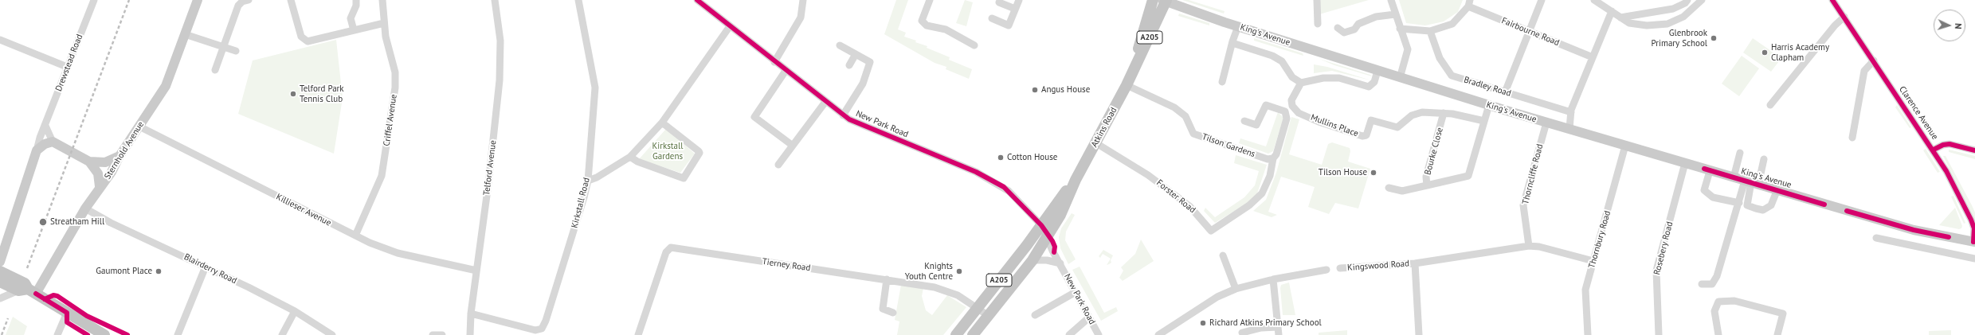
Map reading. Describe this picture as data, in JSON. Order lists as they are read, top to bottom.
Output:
{
  "streets": {
    "highway": ["A205", "Atkins Road"],
    "main road": ["King's Avenue", "Drewstead Road", "Sternhold Avenue"],
    "street": [
      "Fairbourne Road",
      "Bradley Road",
      "Clarence Avenue",
      "Criffel Avenue",
      "New Park Road",
      "Mullins Place",
      "Tilson Gardens",
      "Bourke Close",
      "Telford Avenue",
      "Thorncliffe Road",
      "Forster Road",
      "Kirkstall Road",
      "Killieser Avenue",
      "Thornbury Road",
      "Rosebery Road",
      "Tierney Road",
      "Kingswood Road",
      "Blairderry Road"
    ]
  },
  "crossings": [
    ["King's Avenue", "Clarence Avenue"],
    ["King's Avenue", "Atkins Road"],
    ["King's Avenue", "Bourke Close"],
    ["King's Avenue", "Thorncliffe Road"],
    ["King's Avenue", "Thornbury Road"],
    ["King's Avenue", "Rosebery Road"],
    ["A205", "New Park Road"],
    ["A205", "Atkins Road"],
    ["A205", "Tierney Road"],
    ["Criffel Avenue", "Killieser Avenue"],
    ["New Park Road", "Atkins Road"],
    ["Mullins Place", "Bourke Close"],
    ["Atkins Road", "Tilson Gardens"],
    ["Atkins Road", "Forster Road"],
    ["Tilson Gardens", "Forster Road"],
    ["Sternhold Avenue", "Killieser Avenue"],
    ["Sternhold Avenue", "Blairderry Road"],
    ["Telford Avenue", "Kirkstall Road"],
    ["Telford Avenue", "Killieser Avenue"],
    ["Thorncliffe Road", "Kingswood Road"],
    ["Thornbury Road", "Kingswood Road"]
  ],
  "parks": ["Kirkstall Gardens"],
  "places": [
    "Glenbrook Primary School",
    "Harris Academy Clapham",
    "Angus House",
    "Telford Park Tennis Club",
    "Cotton House",
    "Tilson House",
    "Streatham Hill",
    "Gaumont Place",
    "Knights Youth Centre",
    "Richard Atkins Primary School"
  ],
  "north": "right"
}
